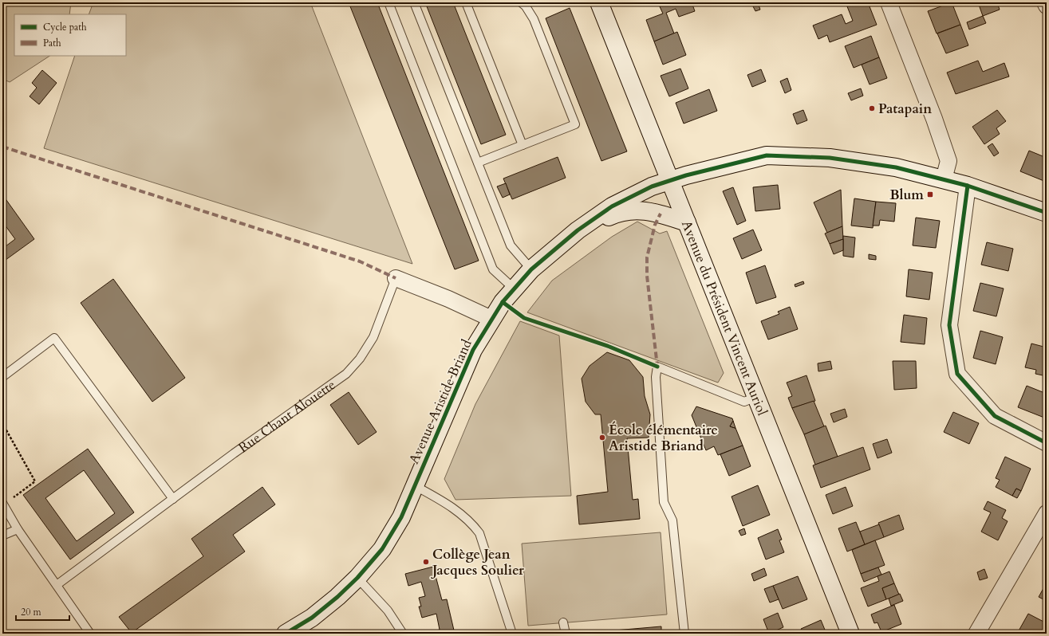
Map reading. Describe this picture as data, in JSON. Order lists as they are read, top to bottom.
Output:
{
  "streets": {
    "main road": ["Avenue du Président Vincent Auriol", "Avenue Aristide Briand"],
    "street": ["Rue Chant Alouette"]
  },
  "crossings": [
    ["Avenue du Président Vincent Auriol", "Avenue Aristide Briand"],
    ["Avenue Aristide Briand", "Rue Chant Alouette"]
  ],
  "places": {
    "other": ["Patapain", "École élémentaire Aristide Briand", "Collège Jean Jacques Soulier"],
    "transit": ["Blum"]
  },
  "legend": ["Cycle path", "Path"],
  "scale_bar": "20 m"
}
